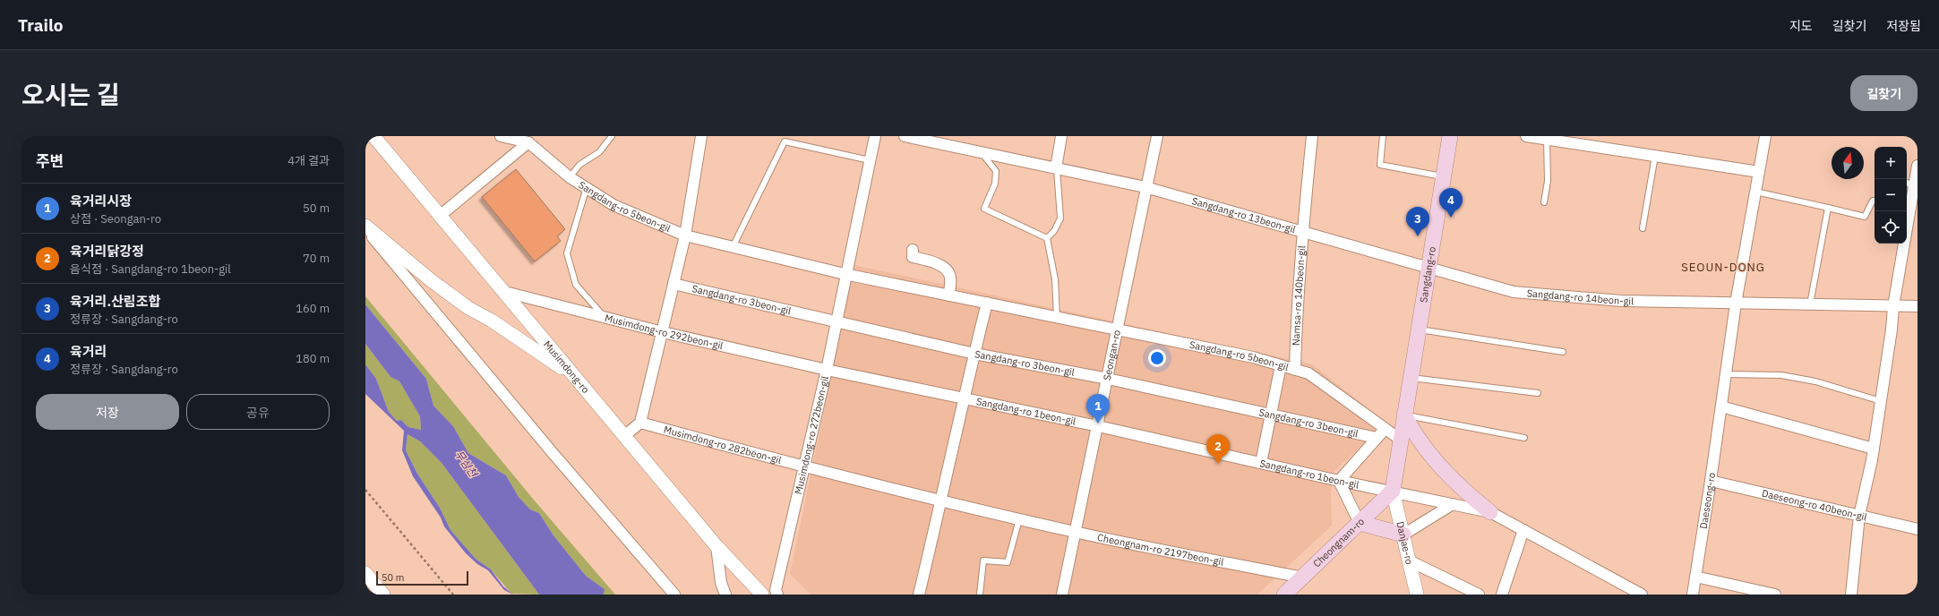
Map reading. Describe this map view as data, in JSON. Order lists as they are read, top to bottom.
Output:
{
  "streets": {
    "main road": ["Sangdang-ro", "Cheongnam-ro"],
    "street": [
      "Sangdang-ro 5beon-gil",
      "Sangdang-ro 13beon-gil",
      "Namsa-ro 140beon-gil",
      "Sangdang-ro 14beon-gil",
      "Sangdang-ro 3beon-gil",
      "Musimdong-ro 292beon-gil",
      "Seongan-ro",
      "Musimdong-ro",
      "Sangdang-ro 1beon-gil",
      "Musimdong-ro 272beon-gil",
      "Musimdong-ro 282beon-gil",
      "Daeseong-ro",
      "Daeseong-ro 40beon-gil",
      "Danjae-ro",
      "Cheongnam-ro 2197beon-gil"
    ]
  },
  "crossings": [
    ["Sangdang-ro 5beon-gil", "Sangdang-ro"],
    ["Sangdang-ro 5beon-gil", "Namsa-ro 140beon-gil"],
    ["Sangdang-ro 5beon-gil", "Seongan-ro"],
    ["Sangdang-ro 5beon-gil", "Musimdong-ro 272beon-gil"],
    ["Sangdang-ro 13beon-gil", "Sangdang-ro"],
    ["Sangdang-ro 13beon-gil", "Namsa-ro 140beon-gil"],
    ["Sangdang-ro 13beon-gil", "Sangdang-ro 14beon-gil"],
    ["Sangdang-ro 13beon-gil", "Seongan-ro"],
    ["Sangdang-ro", "Sangdang-ro 14beon-gil"],
    ["Sangdang-ro", "Sangdang-ro 1beon-gil"],
    ["Sangdang-ro", "Cheongnam-ro"],
    ["Sangdang-ro", "Danjae-ro"],
    ["Sangdang-ro 14beon-gil", "Daeseong-ro"],
    ["Sangdang-ro 3beon-gil", "Seongan-ro"],
    ["Sangdang-ro 3beon-gil", "Musimdong-ro 272beon-gil"],
    ["Musimdong-ro 292beon-gil", "Musimdong-ro"],
    ["Musimdong-ro 292beon-gil", "Sangdang-ro 1beon-gil"],
    ["Musimdong-ro 292beon-gil", "Musimdong-ro 272beon-gil"],
    ["Seongan-ro", "Sangdang-ro 1beon-gil"],
    ["Seongan-ro", "Cheongnam-ro 2197beon-gil"],
    ["Sangdang-ro 1beon-gil", "Musimdong-ro 272beon-gil"],
    ["Sangdang-ro 1beon-gil", "Cheongnam-ro"],
    ["Sangdang-ro 1beon-gil", "Danjae-ro"],
    ["Musimdong-ro 272beon-gil", "Musimdong-ro 282beon-gil"],
    ["Musimdong-ro 272beon-gil", "Cheongnam-ro 2197beon-gil"],
    ["Musimdong-ro 282beon-gil", "Cheongnam-ro 2197beon-gil"],
    ["Daeseong-ro", "Daeseong-ro 40beon-gil"],
    ["Cheongnam-ro", "Danjae-ro"],
    ["Cheongnam-ro", "Cheongnam-ro 2197beon-gil"]
  ],
  "districts": ["SEOUN-DONG"],
  "water": ["무심천"],
  "scale_bar": "50 m",
  "north": "top",
  "page": {
    "header": "Trailo",
    "nav": ["지도", "길찾기", "저장됨"],
    "title": "오시는 길",
    "buttons": [
      "길찾기",
      ["저장", "공유"]
    ],
    "heading": ["주변", "4개 결과"],
    "map_buttons": ["+", "−"],
    "list": [
      {
        "mark": "1",
        "name": "육거리시장",
        "note": "상점 · Seongan-ro",
        "value": "50 m"
      },
      {
        "mark": "2",
        "name": "육거리닭강정",
        "note": "음식점 · Sangdang-ro 1beon-gil",
        "value": "70 m"
      },
      {
        "mark": "3",
        "name": "육거리.산림조합",
        "note": "정류장 · Sangdang-ro",
        "value": "160 m"
      },
      {
        "mark": "4",
        "name": "육거리",
        "note": "정류장 · Sangdang-ro",
        "value": "180 m"
      }
    ],
    "pins": [
      "4",
      "3",
      "1",
      "2"
    ],
    "scale": "50 m"
  }
}
